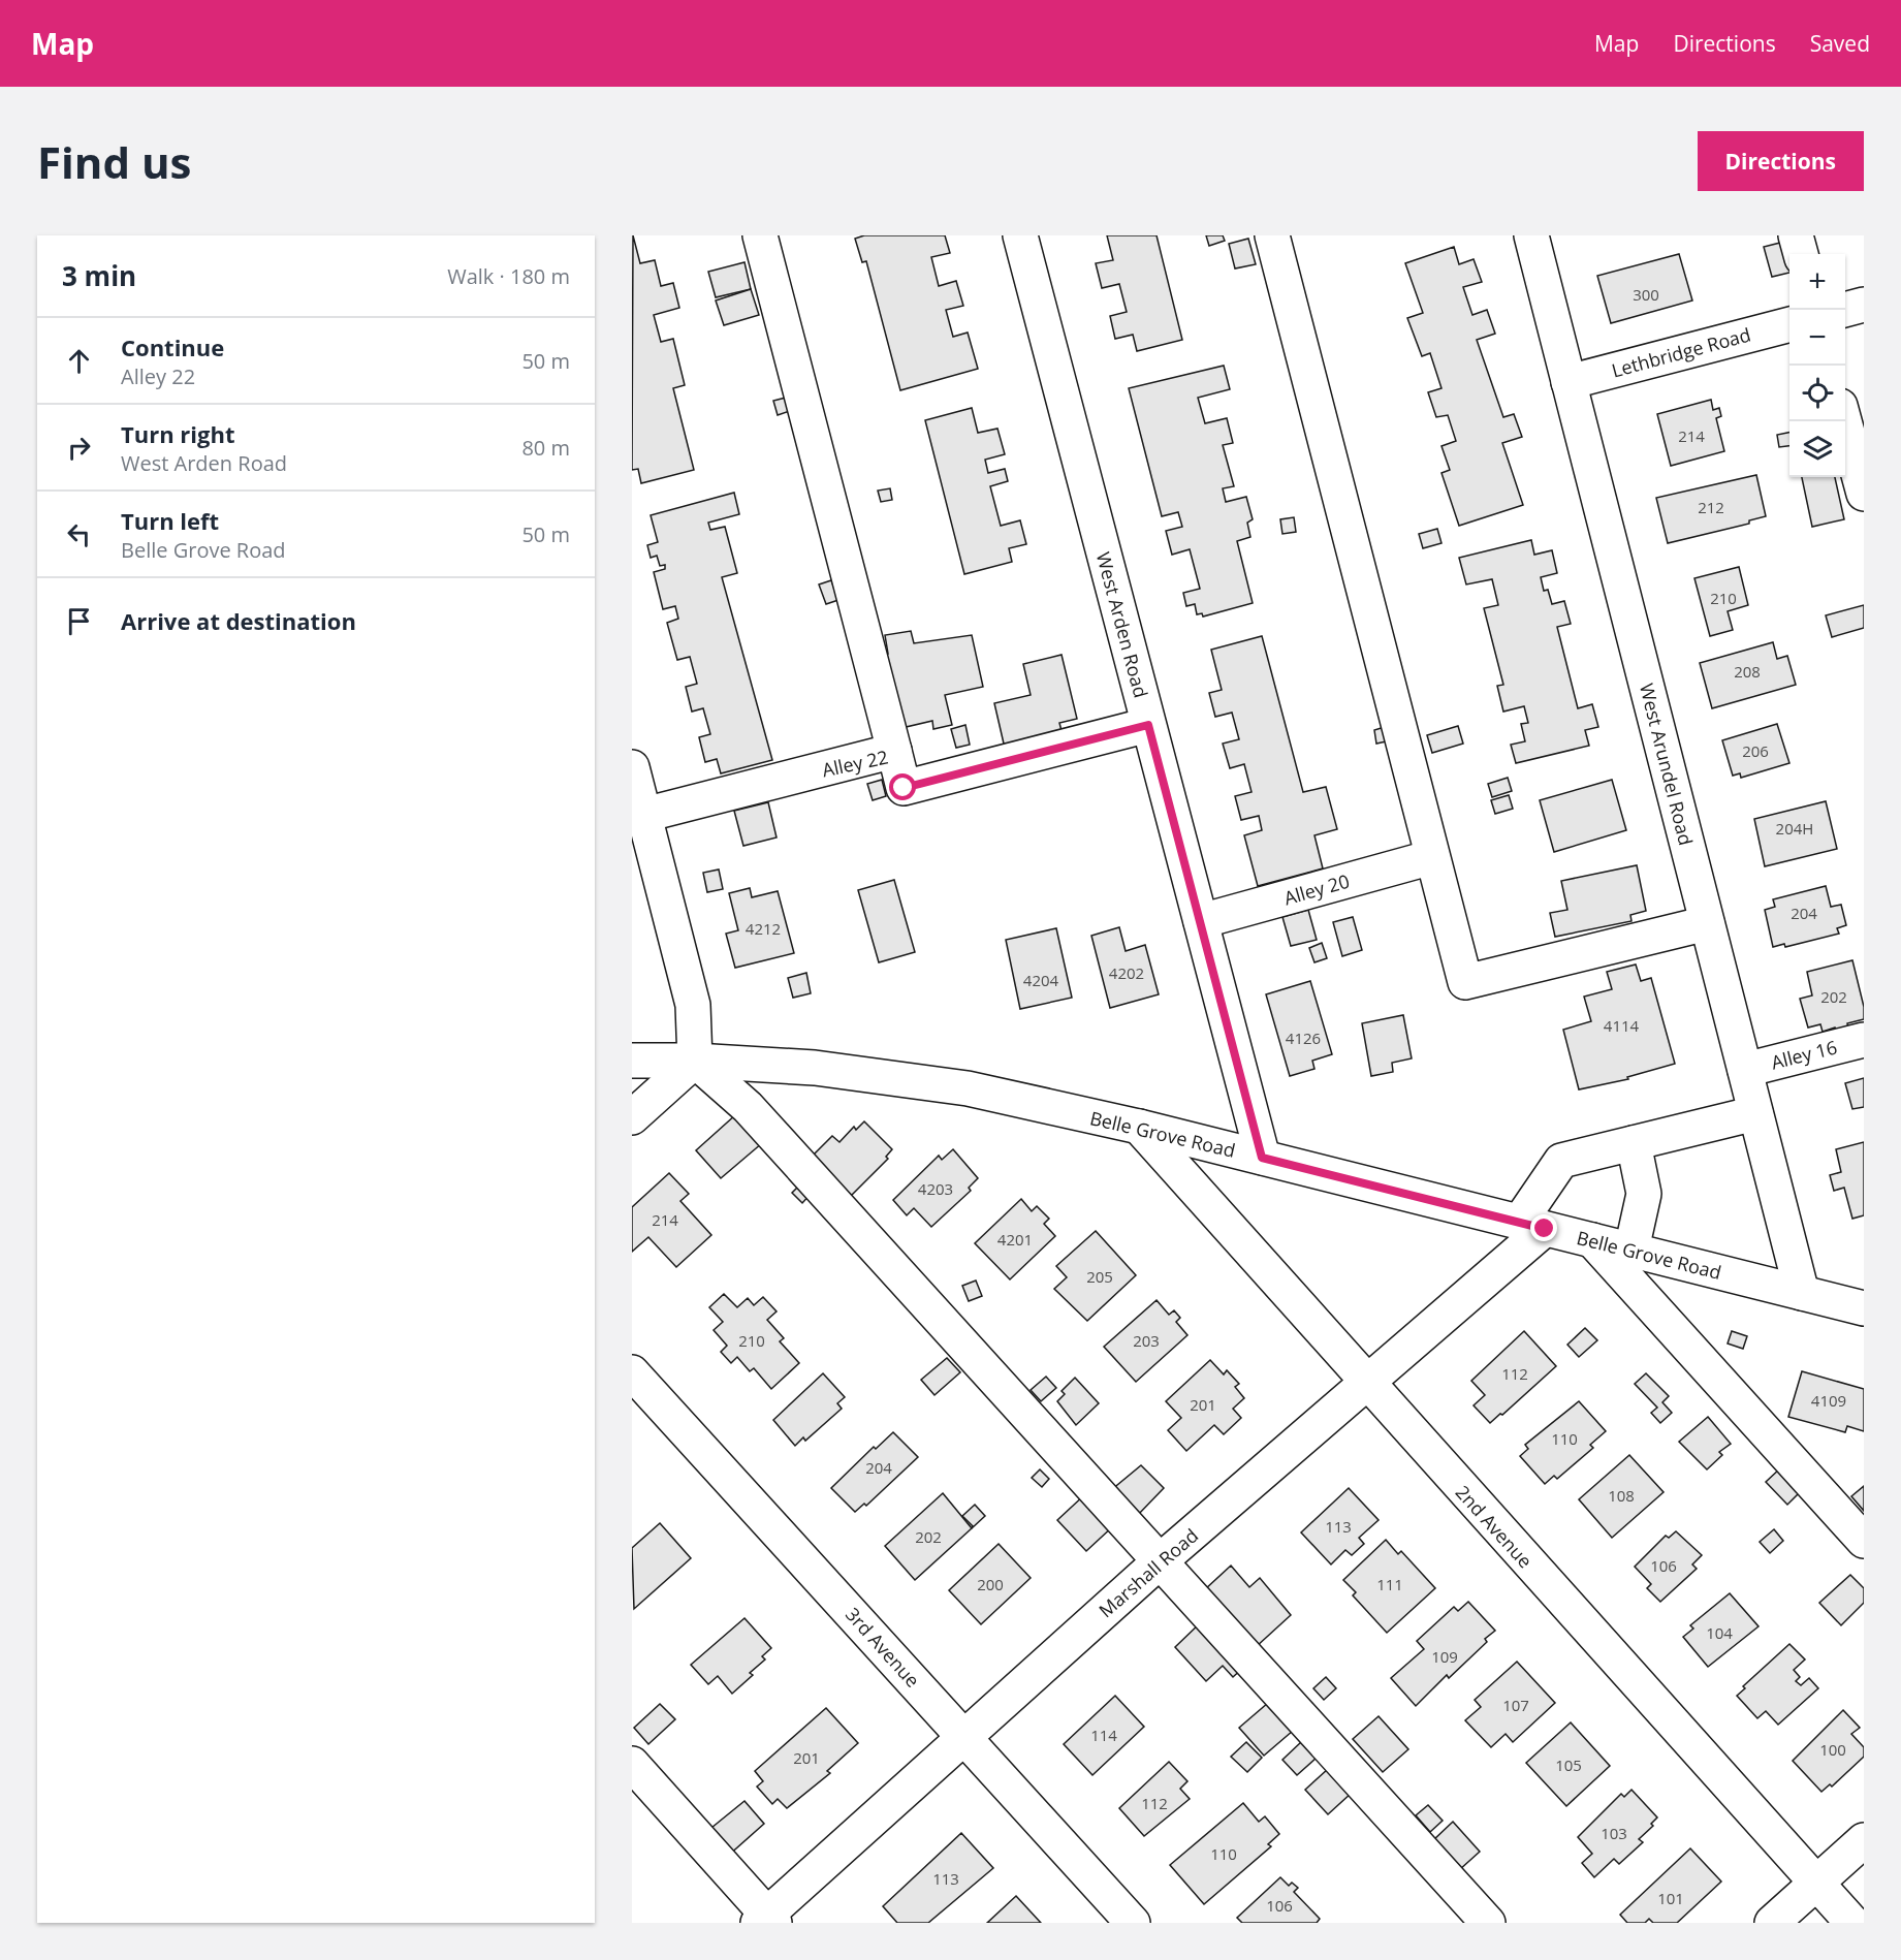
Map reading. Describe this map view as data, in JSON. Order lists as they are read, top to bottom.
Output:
{
  "streets": {
    "street": [
      "Lethbridge Road",
      "West Arden Road",
      "Alley 22",
      "West Arundel Road",
      "Alley 20",
      "Alley 16",
      "Belle Grove Road",
      "2nd Avenue",
      "Marshall Road",
      "3rd Avenue"
    ]
  },
  "crossings": [
    ["Lethbridge Road", "West Arundel Road"],
    ["West Arden Road", "Alley 22"],
    ["West Arden Road", "Alley 20"],
    ["West Arden Road", "Belle Grove Road"],
    ["West Arundel Road", "Alley 16"],
    ["West Arundel Road", "Belle Grove Road"],
    ["West Arundel Road", "Marshall Road"],
    ["Belle Grove Road", "2nd Avenue"],
    ["Belle Grove Road", "Marshall Road"],
    ["2nd Avenue", "Marshall Road"],
    ["Marshall Road", "3rd Avenue"]
  ],
  "house_numbers": [
    "300",
    "214",
    "212",
    "210",
    "208",
    "206",
    "204H",
    "204",
    "4212",
    "4202",
    "4204",
    "202",
    "4114",
    "4126",
    "4203",
    "214",
    "4201",
    "205",
    "210",
    "203",
    "112",
    "4109",
    "201",
    "110",
    "204",
    "108",
    "113",
    "202",
    "106",
    "200",
    "111",
    "104",
    "109",
    "107",
    "114",
    "100",
    "201",
    "105",
    "112",
    "103",
    "110",
    "113",
    "101",
    "106"
  ],
  "page": {
    "header": "Map",
    "nav": ["Map", "Directions", "Saved"],
    "buttons": "Directions",
    "title": "Find us",
    "heading": ["3 min", "Walk · 180 m"],
    "map_buttons": ["+", "−"],
    "list": [
      ["Continue", "Alley 22", "50 m"],
      ["Turn right", "West Arden Road", "80 m"],
      ["Turn left", "Belle Grove Road", "50 m"],
      "Arrive at destination"
    ]
  }
}
